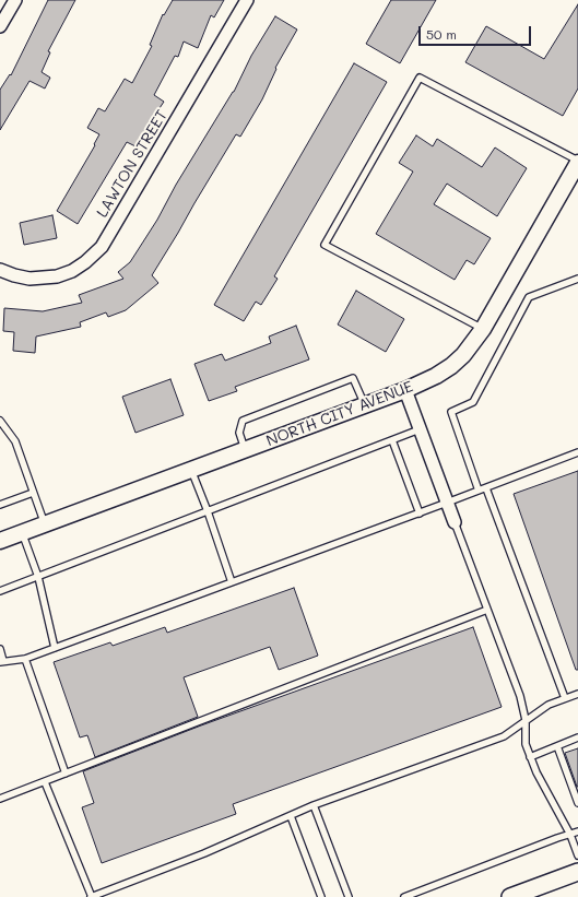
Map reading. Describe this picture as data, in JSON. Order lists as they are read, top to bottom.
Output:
{
  "streets": {
    "street": ["LAWTON STREET", "NORTH CITY AVENUE"]
  },
  "scale_bar": "50 m"
}
